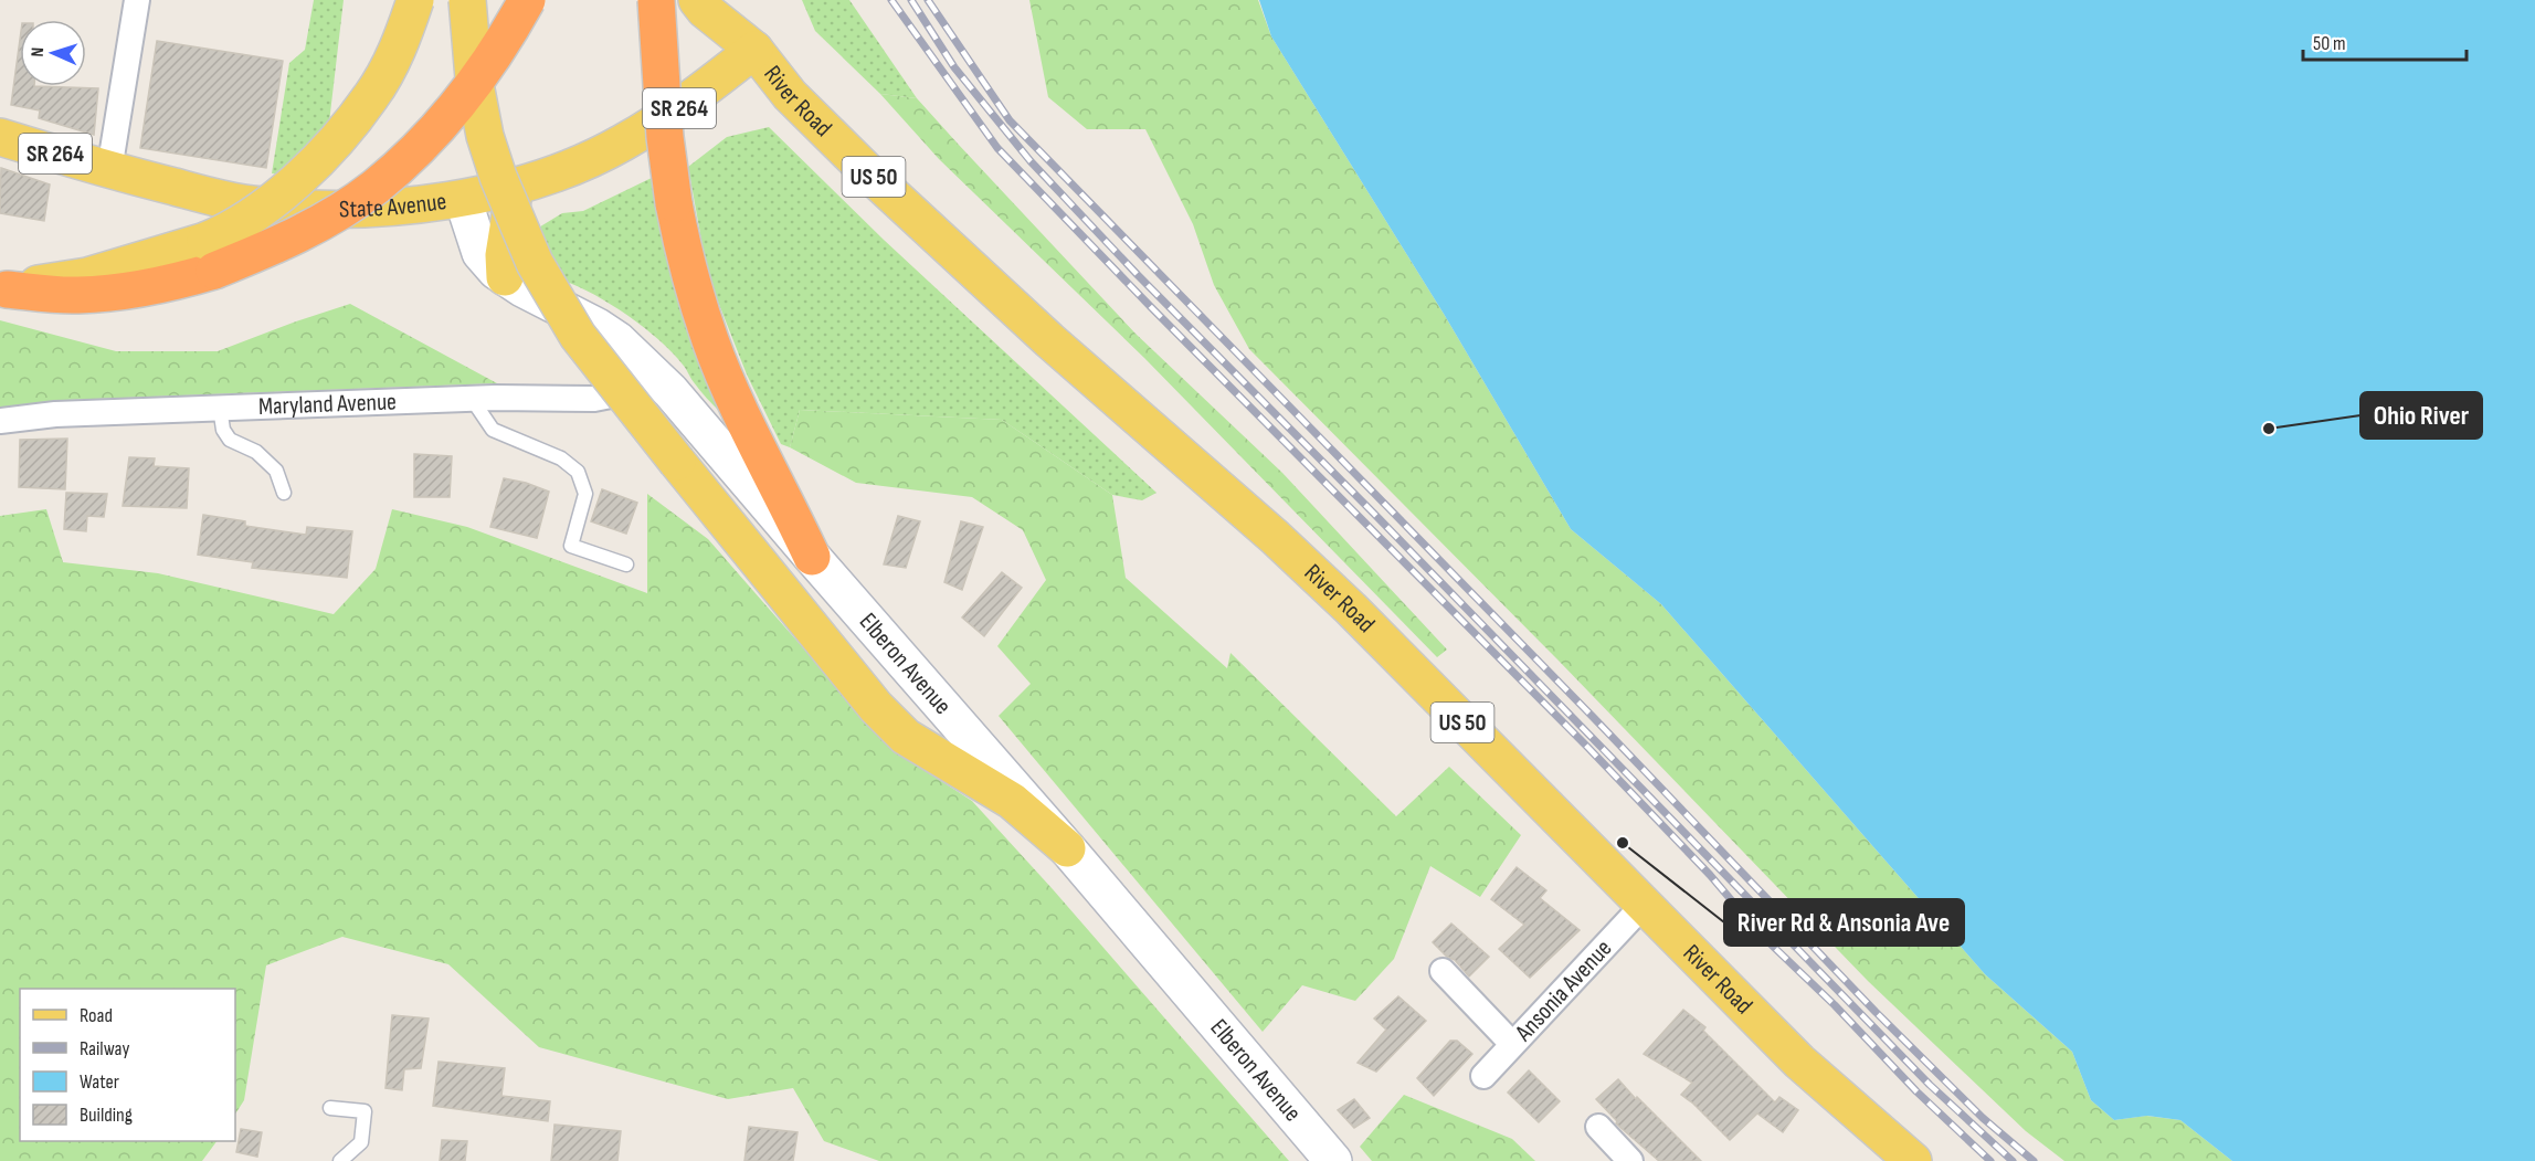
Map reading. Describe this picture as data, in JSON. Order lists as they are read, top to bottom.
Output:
{
  "streets": {
    "main road": [
      "River Road",
      "SR 264",
      "US 50",
      "State Avenue"
    ],
    "street": ["Maryland Avenue", "Elberon Avenue", "Ansonia Avenue"]
  },
  "crossings": [
    ["River Road", "State Avenue"],
    ["River Road", "Ansonia Avenue"],
    ["State Avenue", "Elberon Avenue"],
    ["Maryland Avenue", "Elberon Avenue"]
  ],
  "places": ["Ohio River", "River Rd & Ansonia Ave"],
  "legend": [
    "Road",
    "Railway",
    "Water",
    "Building"
  ],
  "scale_bar": "50 m",
  "north": "left"
}
